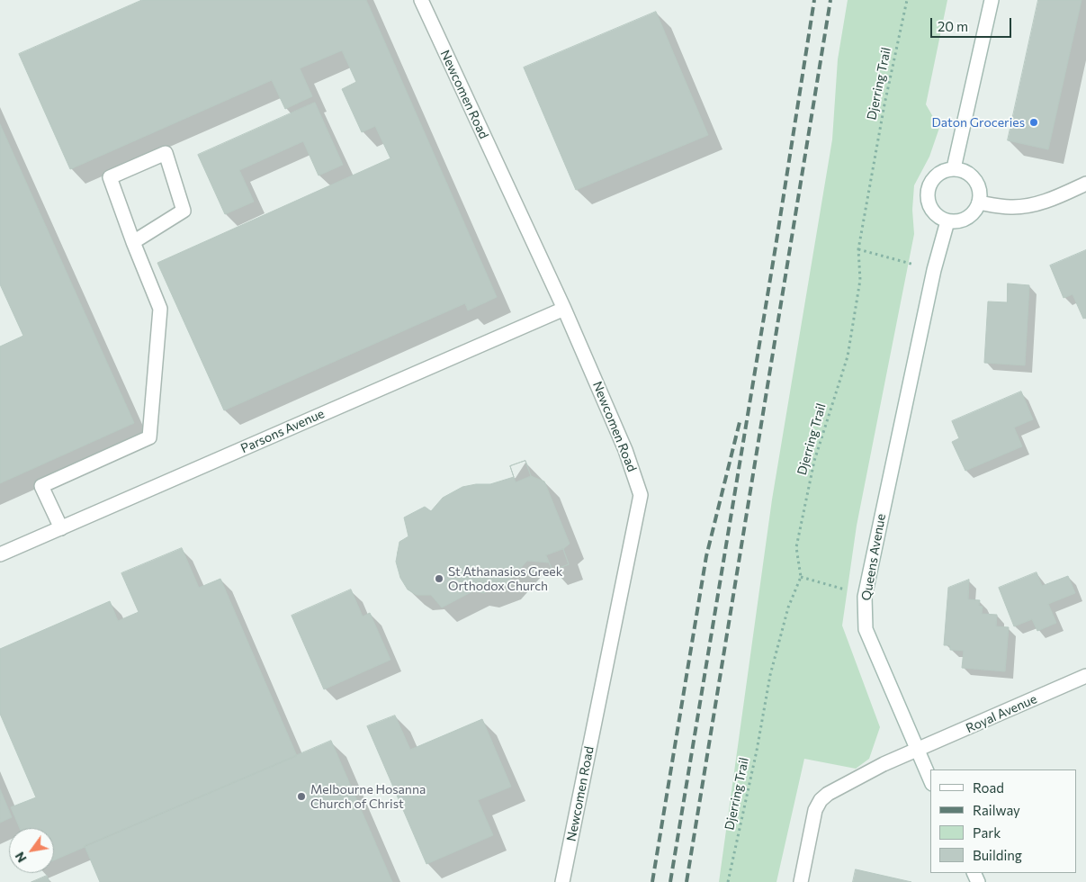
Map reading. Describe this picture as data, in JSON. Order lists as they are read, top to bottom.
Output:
{
  "streets": {
    "street": [
      "Newcomen Road",
      "Parsons Avenue",
      "Queens Avenue",
      "Royal Avenue"
    ],
    "path": ["Djerring Trail"]
  },
  "crossings": [
    ["Newcomen Road", "Parsons Avenue"],
    ["Queens Avenue", "Royal Avenue"]
  ],
  "places": ["Daton Groceries", "St Athanasios Greek Orthodox Church", "Melbourne Hosanna Church of Christ"],
  "legend": [
    "Road",
    "Railway",
    "Park",
    "Building"
  ],
  "scale_bar": "20 m",
  "north": "bottom left"
}
